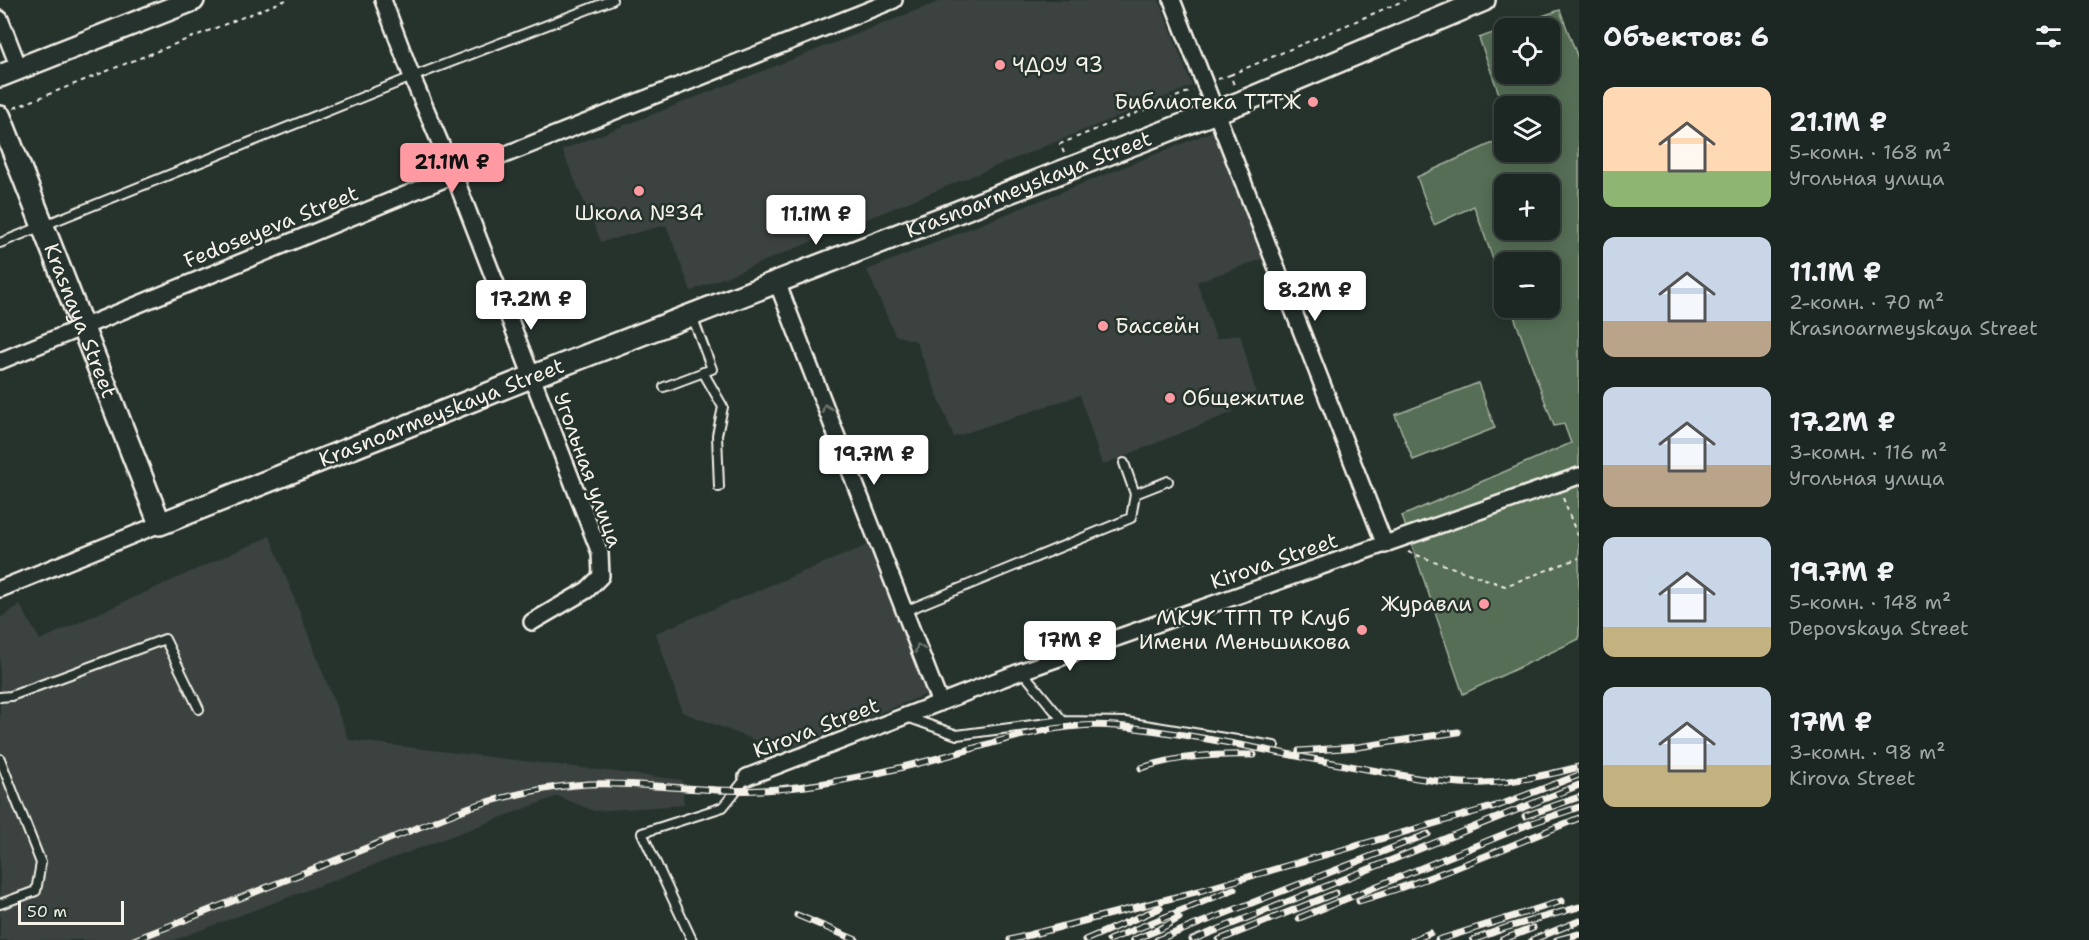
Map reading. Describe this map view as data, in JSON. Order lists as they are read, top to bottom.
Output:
{
  "streets": {
    "street": [
      "Krasnoarmeyskaya Street",
      "Fedoseyeva Street",
      "Krasnaya Street",
      "Угольная улица",
      "Kirova Street"
    ]
  },
  "crossings": [
    ["Krasnoarmeyskaya Street", "Krasnaya Street"],
    ["Krasnoarmeyskaya Street", "Угольная улица"],
    ["Fedoseyeva Street", "Krasnaya Street"],
    ["Fedoseyeva Street", "Угольная улица"]
  ],
  "places": [
    "ЧДОУ 93",
    "Библиотека ТТТЖ",
    "Школа №34",
    "Бассейн",
    "Общежитие",
    "Журавли",
    "МКУК ТГП ТР Клуб Имени Меньшикова"
  ],
  "scale_bar": "50 m",
  "page": {
    "heading": "Объектов: 6",
    "map_buttons": ["+", "−"],
    "list": [
      {
        "name": "21.1M ₽",
        "note": "5-комн. · 168 m² · Угольная улица"
      },
      {
        "name": "11.1M ₽",
        "note": "2-комн. · 70 m² · Krasnoarmeyskaya Street"
      },
      {
        "name": "17.2M ₽",
        "note": "3-комн. · 116 m² · Угольная улица"
      },
      {
        "name": "19.7M ₽",
        "note": "5-комн. · 148 m² · Depovskaya Street"
      },
      {
        "name": "17M ₽",
        "note": "3-комн. · 98 m² · Kirova Street"
      }
    ],
    "price": [
      "21.1M ₽",
      "11.1M ₽",
      "8.2M ₽",
      "17.2M ₽",
      "19.7M ₽",
      "17M ₽"
    ],
    "scale": "50 m"
  }
}
